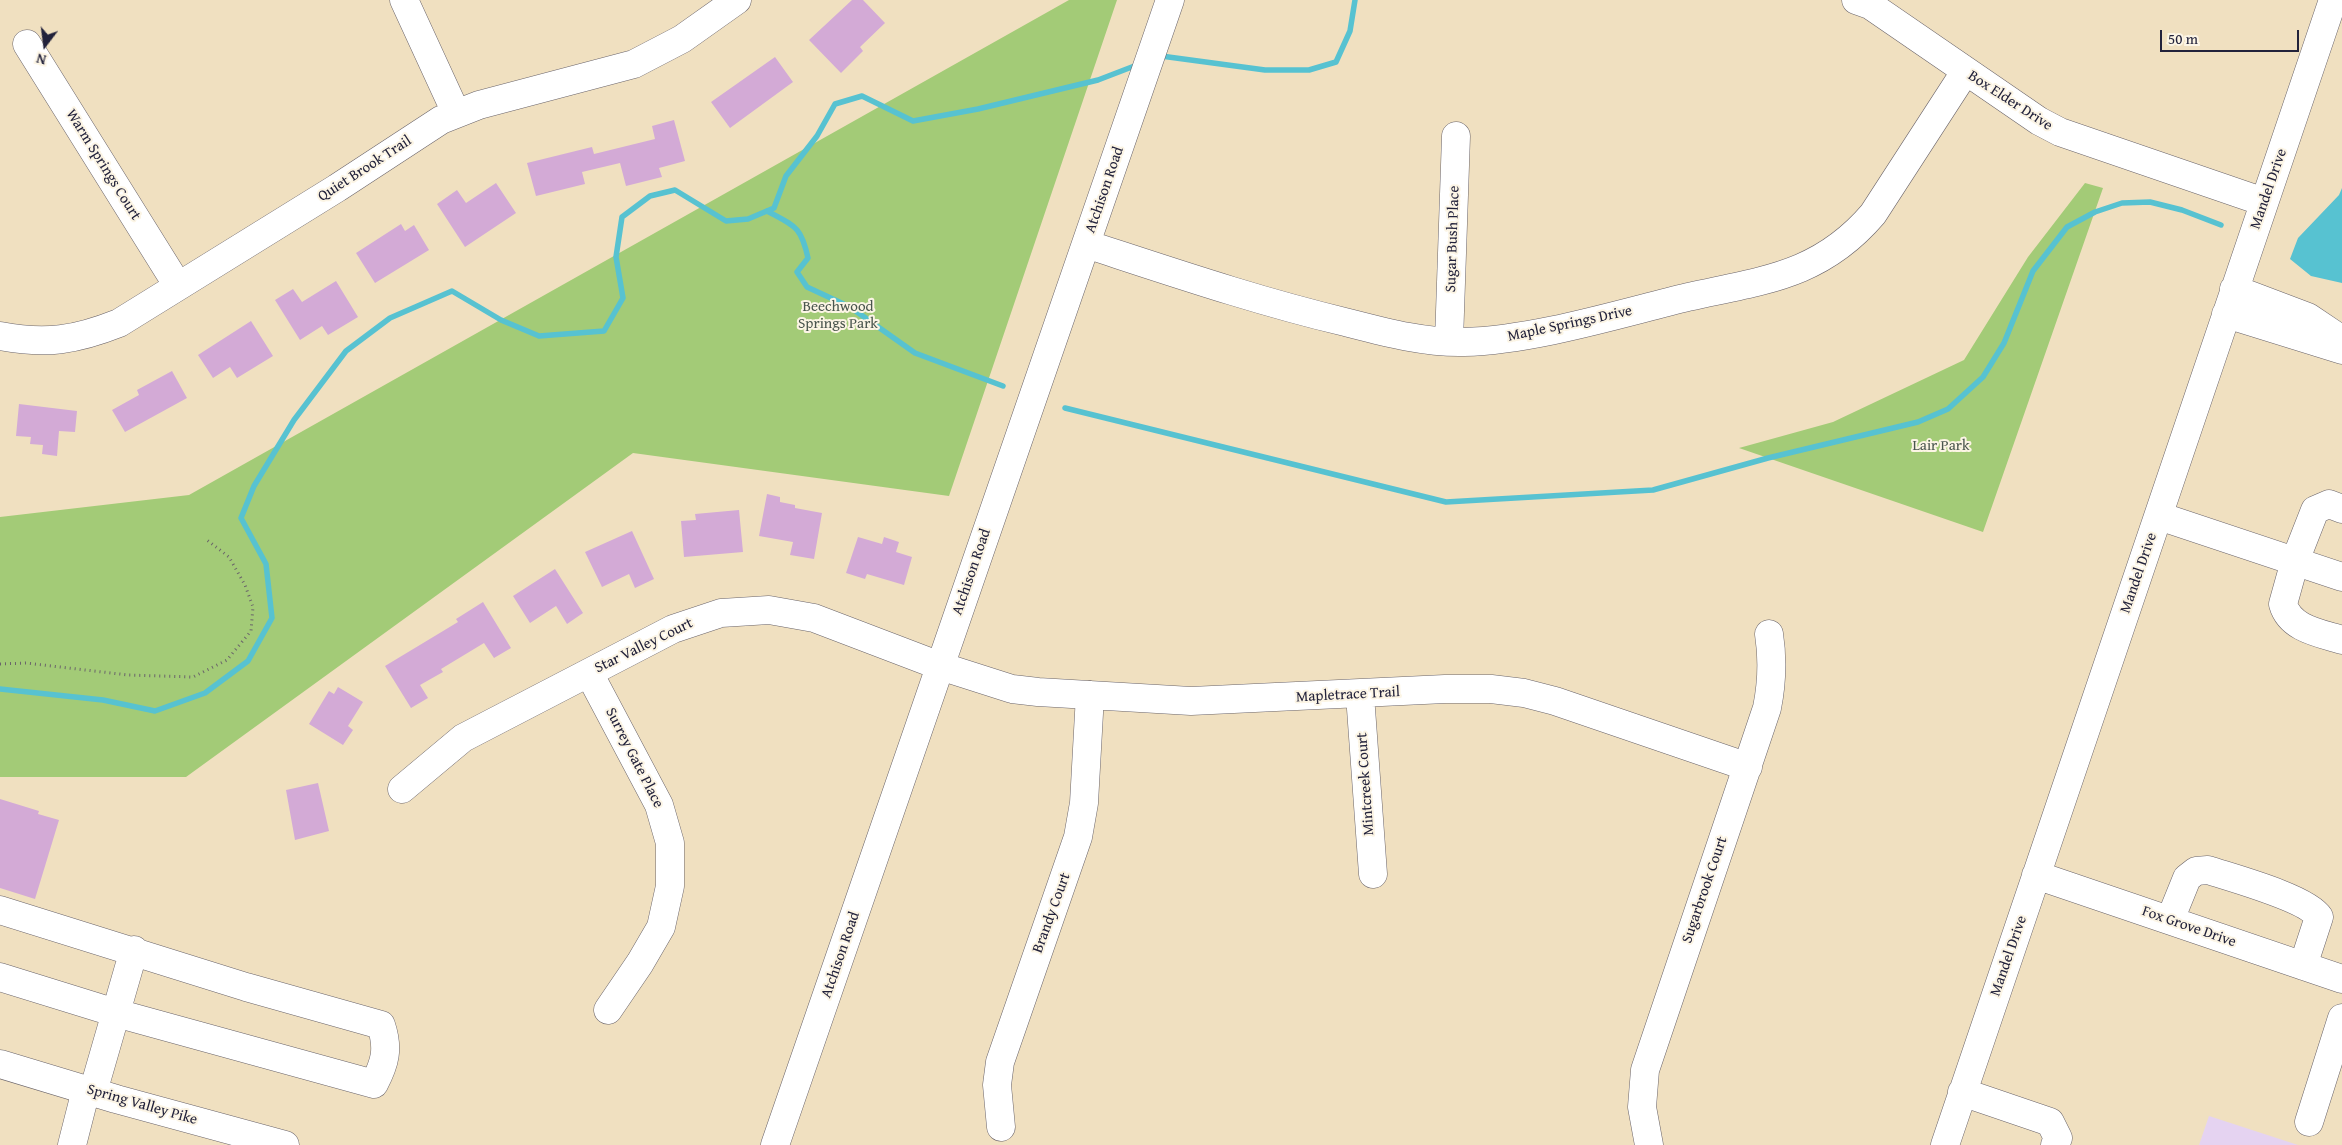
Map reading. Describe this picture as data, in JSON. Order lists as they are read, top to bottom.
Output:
{
  "streets": {
    "street": [
      "Box Elder Drive",
      "Warm Springs Court",
      "Quiet Brook Trail",
      "Mandel Drive",
      "Atchison Road",
      "Sugar Bush Place",
      "Maple Springs Drive",
      "Star Valley Court",
      "Mapletrace Trail",
      "Surrey Gate Place",
      "Mintcreek Court",
      "Sugarbrook Court",
      "Brandy Court",
      "Fox Grove Drive",
      "Spring Valley Pike"
    ]
  },
  "crossings": [
    ["Box Elder Drive", "Mandel Drive"],
    ["Box Elder Drive", "Maple Springs Drive"],
    ["Warm Springs Court", "Quiet Brook Trail"],
    ["Mandel Drive", "Fox Grove Drive"],
    ["Atchison Road", "Maple Springs Drive"],
    ["Atchison Road", "Star Valley Court"],
    ["Atchison Road", "Mapletrace Trail"],
    ["Sugar Bush Place", "Maple Springs Drive"],
    ["Star Valley Court", "Mapletrace Trail"],
    ["Star Valley Court", "Surrey Gate Place"],
    ["Mapletrace Trail", "Mintcreek Court"],
    ["Mapletrace Trail", "Sugarbrook Court"],
    ["Mapletrace Trail", "Brandy Court"]
  ],
  "parks": ["Beechwood Springs Park", "Lair Park"],
  "scale_bar": "50 m",
  "north": "bottom"
}
